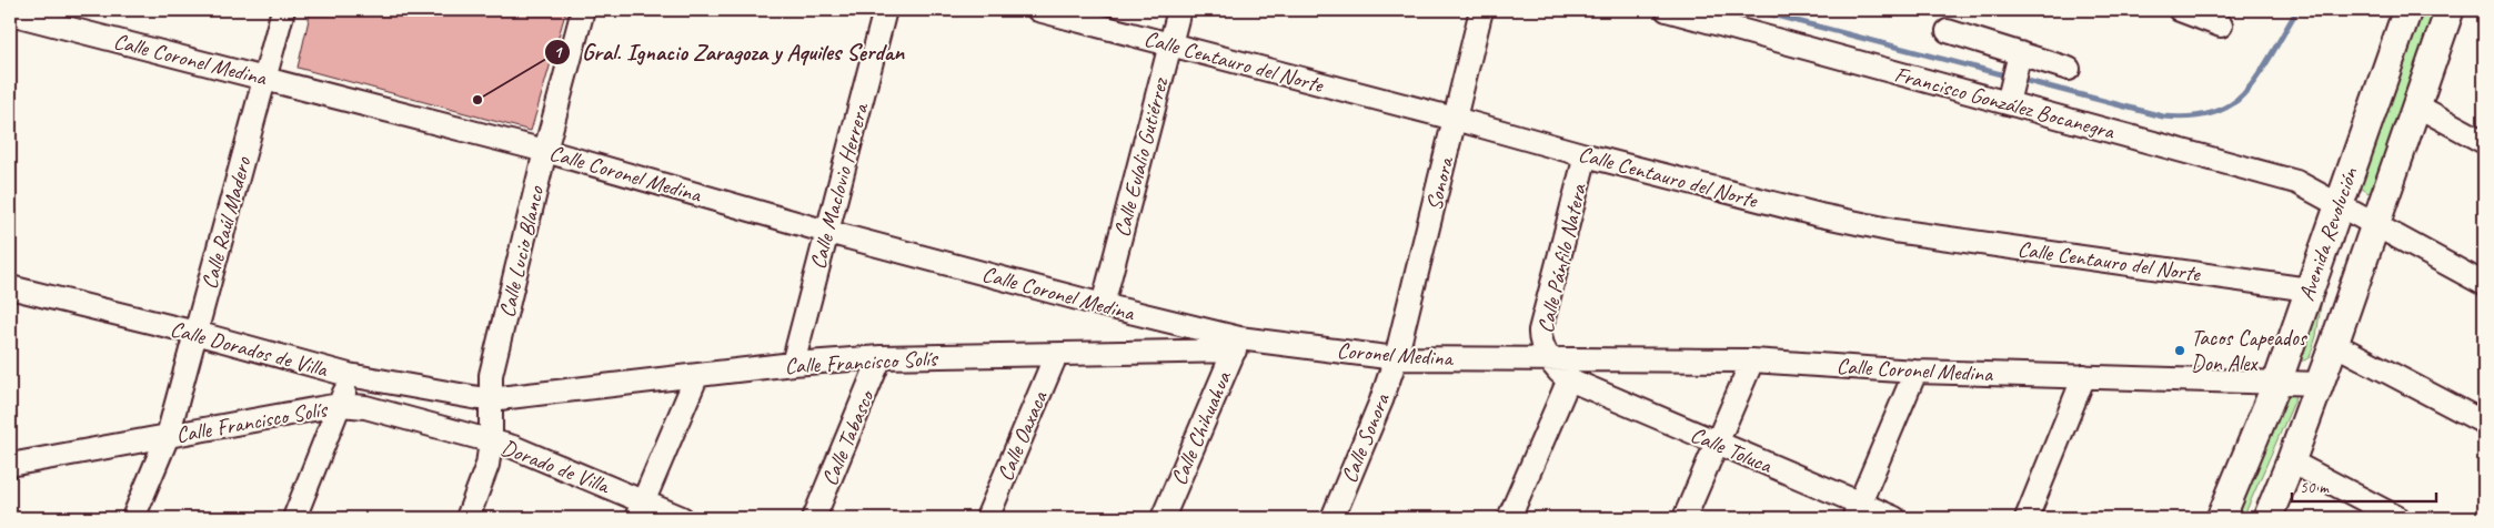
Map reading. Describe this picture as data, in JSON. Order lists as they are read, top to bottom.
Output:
{
  "streets": {
    "street": [
      "Calle Coronel Medina",
      "Calle Centauro del Norte",
      "Francisco González Bocanegra",
      "Calle Eulalio Gutiérrez",
      "Sonora",
      "Calle Maclovio Herrera",
      "Calle Raúl Madero",
      "Avenida Revolución",
      "Calle Lucio Blanco",
      "Calle Pánfilo Natera",
      "Calle Dorados de Villa",
      "Coronel Medina",
      "Calle Francisco Solís",
      "Calle Chihuahua",
      "Calle Oaxaca",
      "Calle Tabasco",
      "Calle Sonora",
      "Calle Toluca",
      "Dorado de Villa"
    ]
  },
  "crossings": [
    ["Calle Coronel Medina", "Calle Eulalio Gutiérrez"],
    ["Calle Coronel Medina", "Calle Maclovio Herrera"],
    ["Calle Coronel Medina", "Calle Raúl Madero"],
    ["Calle Coronel Medina", "Avenida Revolución"],
    ["Calle Coronel Medina", "Calle Lucio Blanco"],
    ["Calle Coronel Medina", "Calle Pánfilo Natera"],
    ["Calle Coronel Medina", "Coronel Medina"],
    ["Calle Coronel Medina", "Calle Francisco Solís"],
    ["Calle Coronel Medina", "Calle Chihuahua"],
    ["Calle Centauro del Norte", "Calle Eulalio Gutiérrez"],
    ["Calle Centauro del Norte", "Sonora"],
    ["Calle Centauro del Norte", "Avenida Revolución"],
    ["Calle Centauro del Norte", "Calle Pánfilo Natera"],
    ["Francisco González Bocanegra", "Avenida Revolución"],
    ["Sonora", "Coronel Medina"],
    ["Sonora", "Calle Sonora"],
    ["Calle Maclovio Herrera", "Calle Francisco Solís"],
    ["Calle Raúl Madero", "Calle Dorados de Villa"],
    ["Calle Raúl Madero", "Calle Francisco Solís"],
    ["Calle Lucio Blanco", "Calle Dorados de Villa"],
    ["Calle Lucio Blanco", "Calle Francisco Solís"],
    ["Calle Lucio Blanco", "Dorado de Villa"],
    ["Calle Pánfilo Natera", "Coronel Medina"],
    ["Calle Pánfilo Natera", "Calle Toluca"],
    ["Calle Dorados de Villa", "Calle Francisco Solís"],
    ["Coronel Medina", "Calle Francisco Solís"],
    ["Coronel Medina", "Calle Chihuahua"],
    ["Coronel Medina", "Calle Sonora"],
    ["Calle Francisco Solís", "Calle Chihuahua"],
    ["Calle Francisco Solís", "Calle Oaxaca"],
    ["Calle Francisco Solís", "Calle Tabasco"],
    ["Calle Francisco Solís", "Dorado de Villa"]
  ],
  "places": ["Gral. Ignacio Zaragoza y Aquiles Serdan", "Tacos Capeados Don Alex"],
  "scale_bar": "50 m"
}
